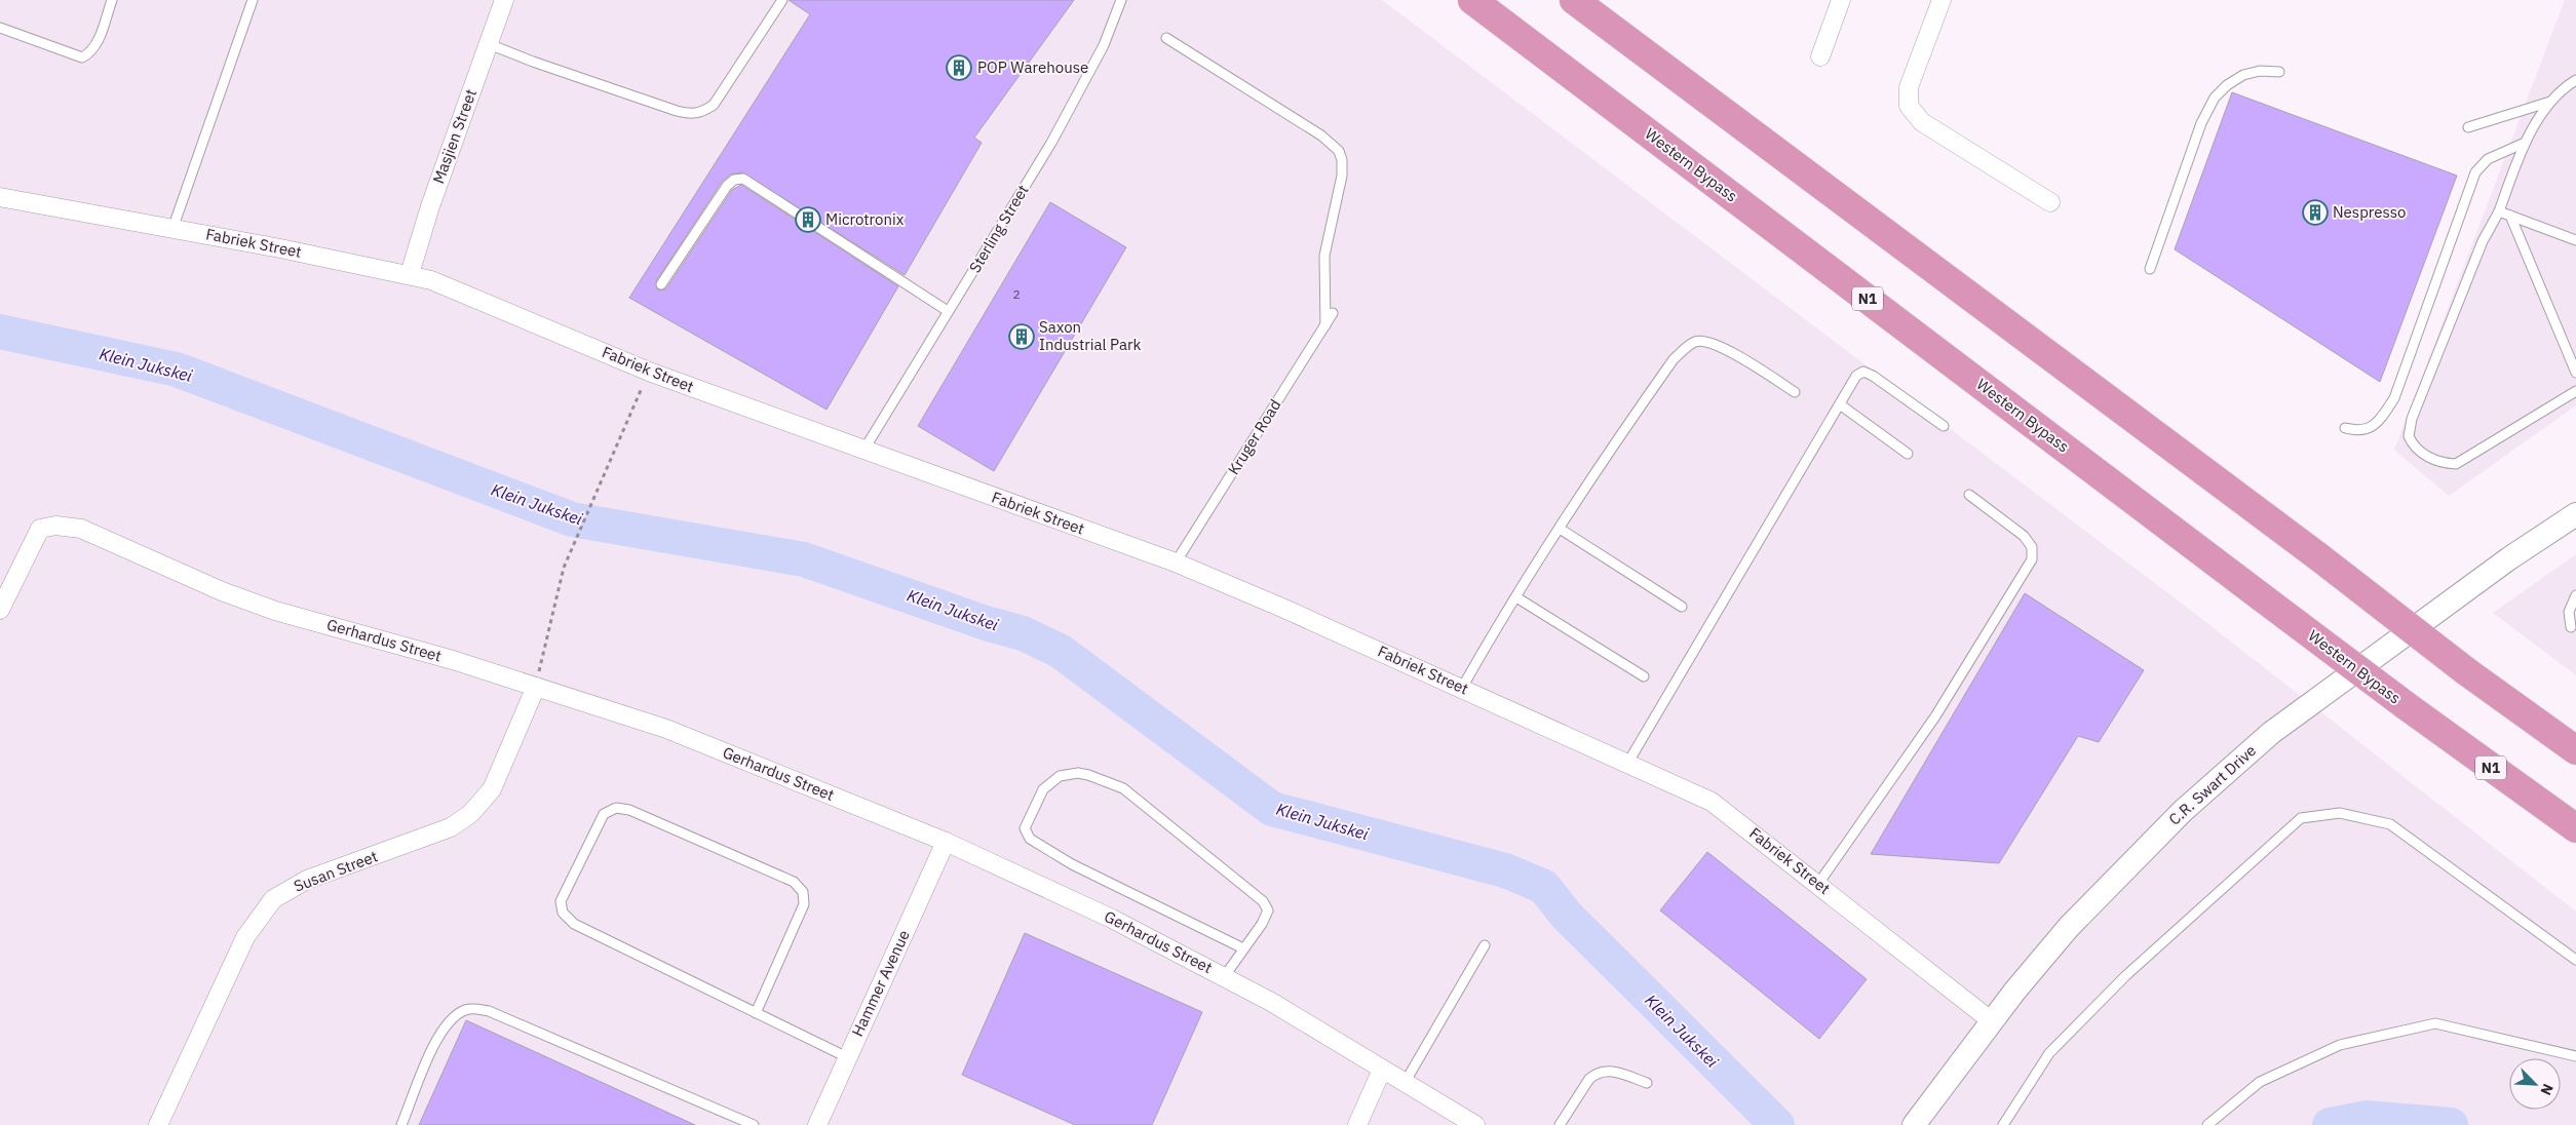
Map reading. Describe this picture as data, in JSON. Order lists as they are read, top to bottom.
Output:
{
  "streets": {
    "highway": ["Western Bypass", "N1"],
    "street": [
      "Masjien Street",
      "Fabriek Street",
      "Gerhardus Street",
      "C.R. Swart Drive",
      "Susan Street",
      "Hammer Avenue"
    ],
    "lane": ["Sterling Street", "Kruger Road"]
  },
  "crossings": [
    ["Masjien Street", "Fabriek Street"],
    ["Sterling Street", "Fabriek Street"],
    ["Fabriek Street", "Kruger Road"],
    ["Fabriek Street", "C.R. Swart Drive"],
    ["Gerhardus Street", "Susan Street"],
    ["Gerhardus Street", "Hammer Avenue"]
  ],
  "water": ["Klein Jukskei"],
  "places": {
    "building": [
      "POP Warehouse",
      "Nespresso",
      "Microtronix",
      "Saxon Industrial Park"
    ]
  },
  "house_numbers": ["2"],
  "north": "bottom right"
}
